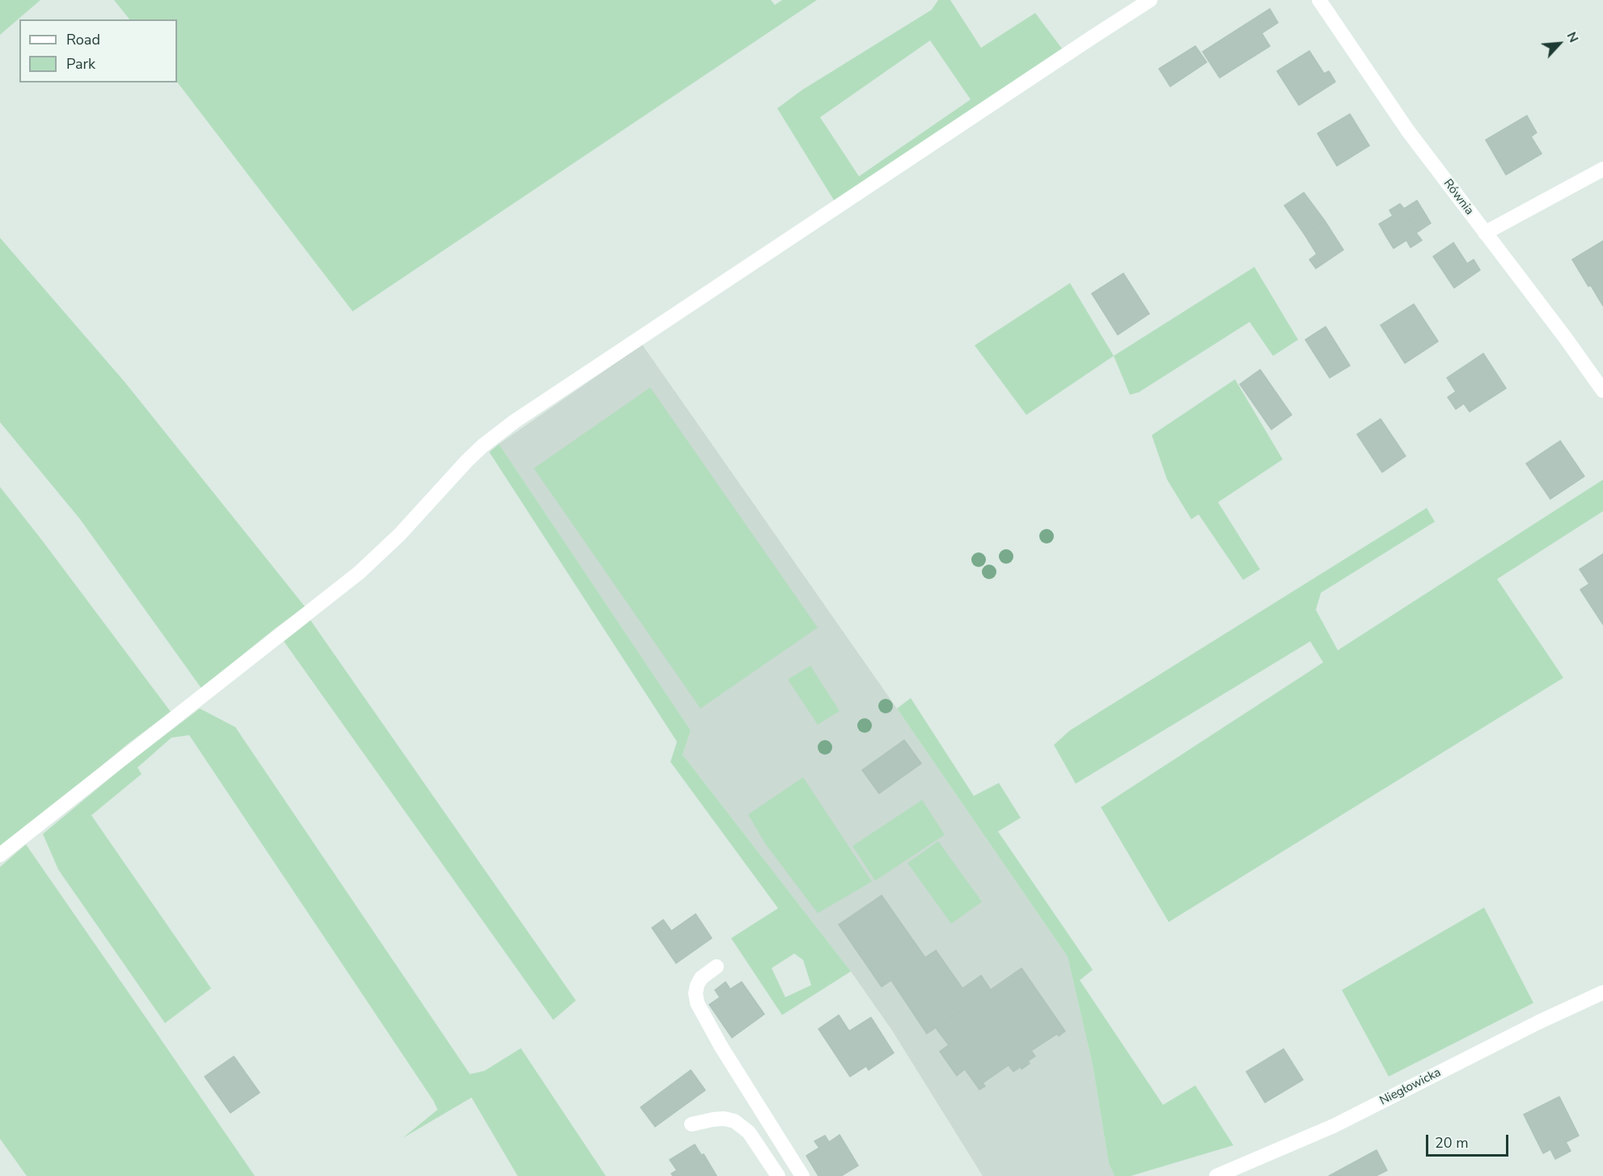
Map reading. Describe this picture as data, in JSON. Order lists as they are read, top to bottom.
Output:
{
  "streets": {
    "street": ["Równia", "Niegłowicka"]
  },
  "legend": ["Road", "Park"],
  "scale_bar": "20 m",
  "north": "top right"
}
